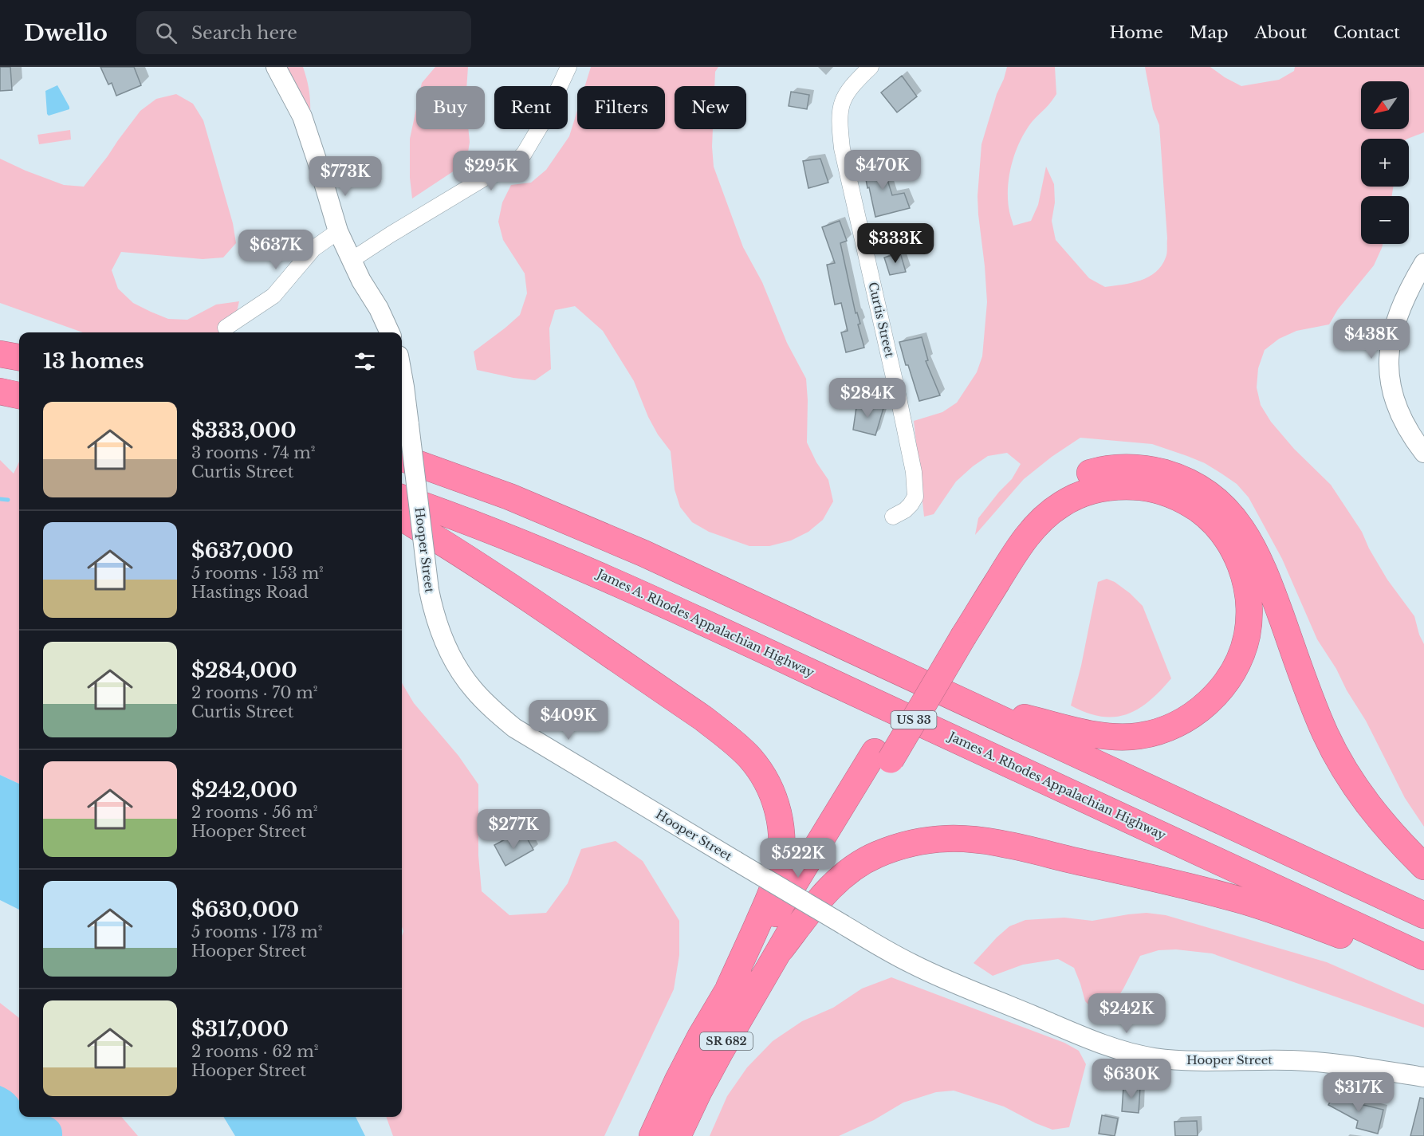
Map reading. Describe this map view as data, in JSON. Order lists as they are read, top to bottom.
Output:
{
  "streets": {
    "highway": ["James A. Rhodes Appalachian Highway", "US 33", "SR 682"],
    "street": ["Curtis Street", "Hooper Street"]
  },
  "north": "bottom left",
  "page": {
    "header": "Dwello",
    "search": "Search here",
    "nav": [
      "Home",
      "Map",
      "About",
      "Contact"
    ],
    "map_buttons": ["+", "−"],
    "chip": [
      "Buy",
      "Rent",
      "Filters",
      "New"
    ],
    "price": [
      "$470K",
      "$295K",
      "$773K",
      "$333K",
      "$637K",
      "$438K",
      "$284K",
      "$409K",
      "$277K",
      "$522K",
      "$242K",
      "$630K",
      "$317K"
    ],
    "heading": "13 homes",
    "list": [
      {
        "name": "$333,000",
        "note": "3 rooms · 74 m² · Curtis Street"
      },
      {
        "name": "$637,000",
        "note": "5 rooms · 153 m² · Hastings Road"
      },
      {
        "name": "$284,000",
        "note": "2 rooms · 70 m² · Curtis Street"
      },
      {
        "name": "$242,000",
        "note": "2 rooms · 56 m² · Hooper Street"
      },
      {
        "name": "$630,000",
        "note": "5 rooms · 173 m² · Hooper Street"
      },
      {
        "name": "$317,000",
        "note": "2 rooms · 62 m² · Hooper Street"
      }
    ]
  }
}
